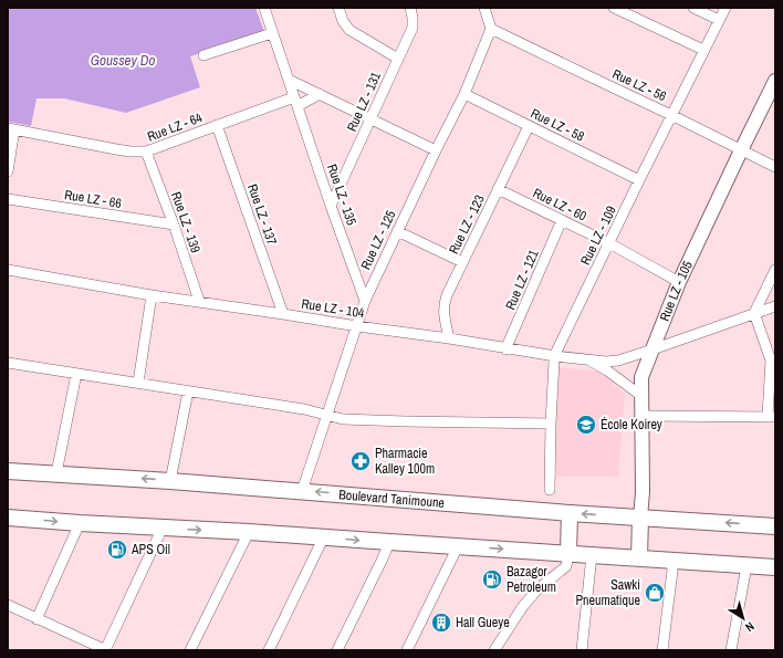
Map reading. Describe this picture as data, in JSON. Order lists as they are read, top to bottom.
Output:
{
  "streets": {
    "main road": ["Rue LZ - 105", "Boulevard Tanimoune"],
    "street": [
      "Rue LZ - 56",
      "Rue LZ - 131",
      "Rue LZ - 58",
      "Rue LZ - 64",
      "Rue LZ - 135",
      "Rue LZ - 66",
      "Rue LZ - 60",
      "Rue LZ - 137",
      "Rue LZ - 139",
      "Rue LZ - 123",
      "Rue LZ - 109",
      "Rue LZ - 125",
      "Rue LZ - 121",
      "Rue LZ - 104"
    ]
  },
  "crossings": [
    ["Rue LZ - 56", "Rue LZ - 109"],
    ["Rue LZ - 56", "Rue LZ - 125"],
    ["Rue LZ - 56", "Rue LZ - 105"],
    ["Rue LZ - 131", "Rue LZ - 135"],
    ["Rue LZ - 58", "Rue LZ - 123"],
    ["Rue LZ - 58", "Rue LZ - 109"],
    ["Rue LZ - 58", "Rue LZ - 125"],
    ["Rue LZ - 64", "Rue LZ - 135"],
    ["Rue LZ - 64", "Rue LZ - 137"],
    ["Rue LZ - 64", "Rue LZ - 139"],
    ["Rue LZ - 135", "Rue LZ - 125"],
    ["Rue LZ - 66", "Rue LZ - 139"],
    ["Rue LZ - 60", "Rue LZ - 123"],
    ["Rue LZ - 60", "Rue LZ - 109"],
    ["Rue LZ - 60", "Rue LZ - 121"],
    ["Rue LZ - 60", "Rue LZ - 105"],
    ["Rue LZ - 137", "Rue LZ - 104"],
    ["Rue LZ - 139", "Rue LZ - 104"],
    ["Rue LZ - 123", "Rue LZ - 104"],
    ["Rue LZ - 109", "Rue LZ - 104"],
    ["Rue LZ - 125", "Rue LZ - 104"],
    ["Rue LZ - 125", "Boulevard Tanimoune"],
    ["Rue LZ - 121", "Rue LZ - 104"],
    ["Rue LZ - 105", "Rue LZ - 104"],
    ["Rue LZ - 105", "Boulevard Tanimoune"]
  ],
  "water": ["Goussey Do"],
  "places": {
    "school or university": ["École Koirey"],
    "pharmacy": ["Pharmacie Kalley 100m"],
    "fuel station": ["APS Oil", "Bazagor Petroleum"],
    "shop": ["Sawki Pneumatique"],
    "building": ["Hall Gueye"]
  },
  "north": "bottom right"
}
